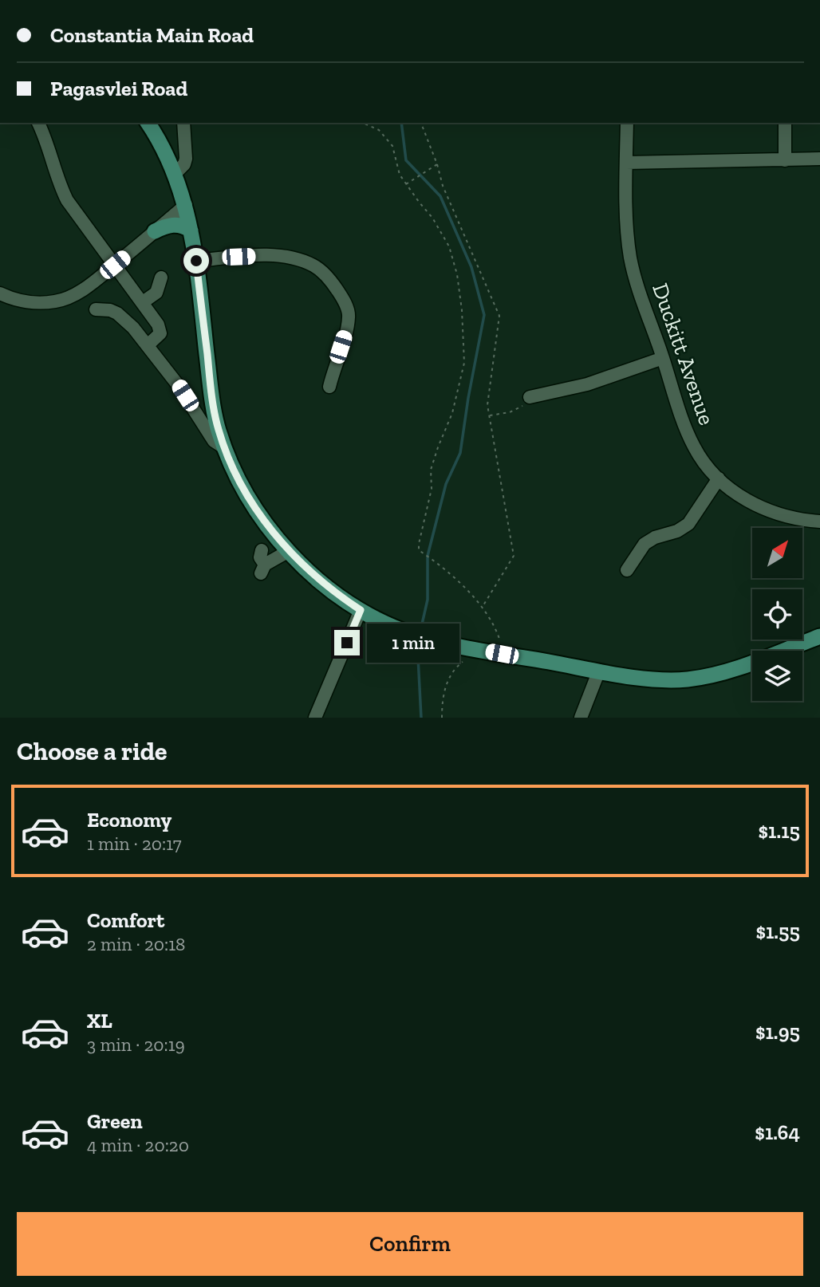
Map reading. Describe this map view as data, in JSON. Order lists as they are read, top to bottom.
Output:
{
  "streets": {
    "street": ["Duckitt Avenue"]
  },
  "north": "top right",
  "page": {
    "banner": ["Constantia Main Road", "Pagasvlei Road"],
    "bubble": "1 min",
    "heading": "Choose a ride",
    "list": [
      {
        "name": "Economy",
        "note": "1 min · 20:17",
        "value": "$1.15"
      },
      {
        "name": "Comfort",
        "note": "2 min · 20:18",
        "value": "$1.55"
      },
      {
        "name": "XL",
        "note": "3 min · 20:19",
        "value": "$1.95"
      },
      {
        "name": "Green",
        "note": "4 min · 20:20",
        "value": "$1.64"
      }
    ],
    "buttons": "Confirm"
  }
}
